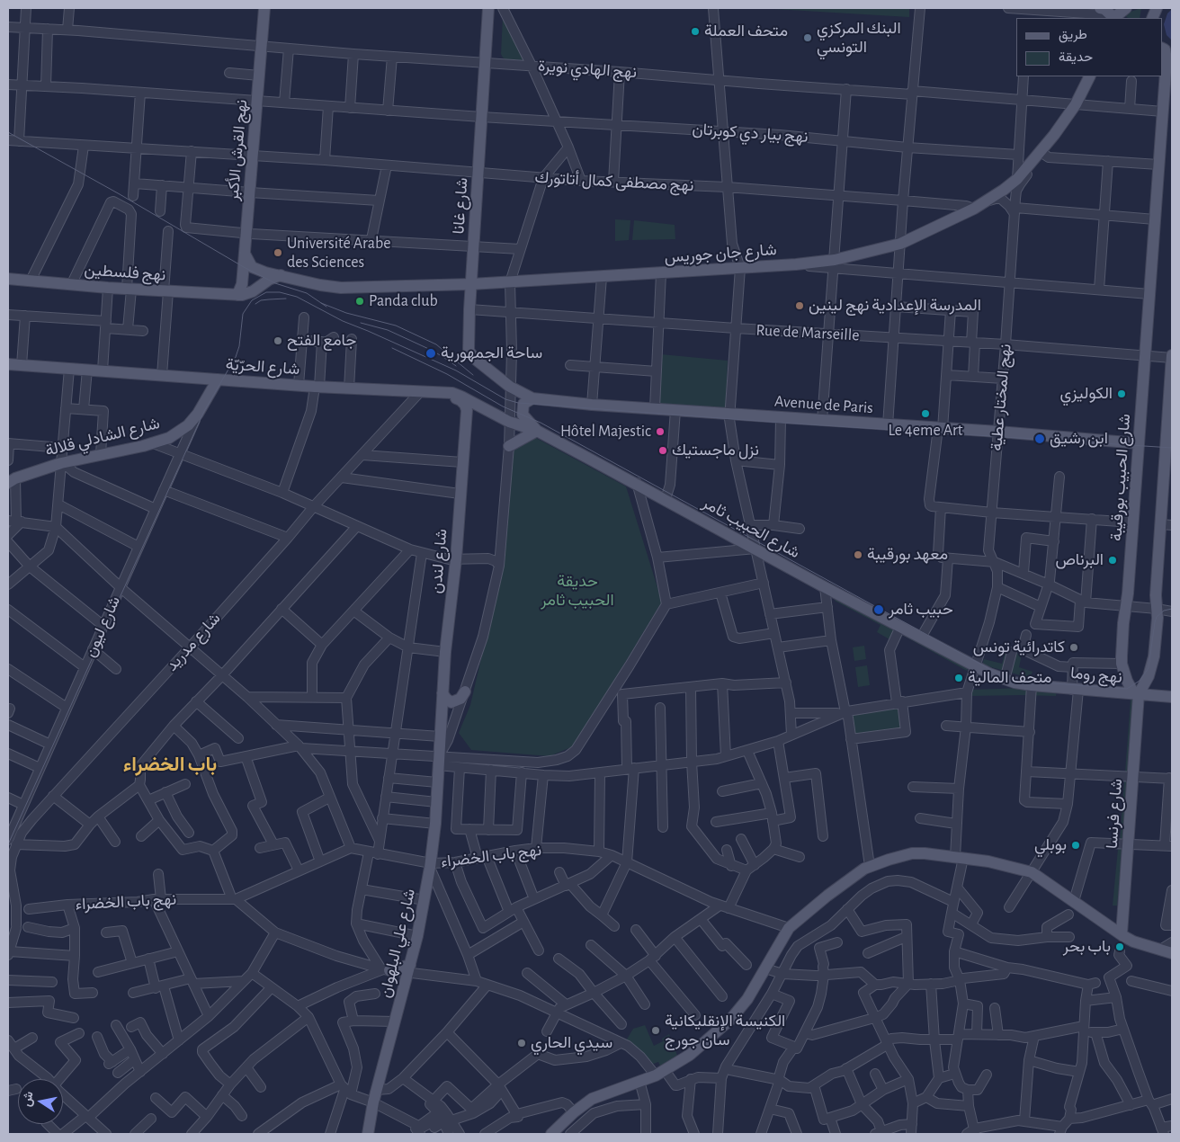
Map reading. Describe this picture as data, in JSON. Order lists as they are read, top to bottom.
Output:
{
  "streets": {
    "main road": [
      "نهج القرش الأكبر",
      "شارع غانا",
      "شارع جان جوريس",
      "نهج فلسطين",
      "شارع الحرّيّة",
      "Avenue de Paris",
      "شارع الشادلي قلالة",
      "شارع الحبيب بورقيبة",
      "شارع الحبيب ثامر",
      "شارع لندن",
      "نهج روما",
      "شارع فرنسا",
      "شارع علي البلهوان"
    ],
    "street": [
      "نهج الهادي نويرة",
      "نهج بيار دي كوبرتان",
      "نهج مصطفى كمال أتاتورك",
      "Rue de Marseille",
      "نهج المختار عطية",
      "شارع ليون",
      "شارع مدريد",
      "نهج باب الخضراء"
    ]
  },
  "crossings": [
    ["نهج الهادي نويرة", "نهج القرش الأكبر"],
    ["نهج الهادي نويرة", "شارع غانا"],
    ["نهج الهادي نويرة", "شارع جان جوريس"],
    ["نهج الهادي نويرة", "شارع الحبيب بورقيبة"],
    ["نهج بيار دي كوبرتان", "نهج القرش الأكبر"],
    ["نهج بيار دي كوبرتان", "شارع غانا"],
    ["نهج القرش الأكبر", "نهج مصطفى كمال أتاتورك"],
    ["نهج القرش الأكبر", "شارع جان جوريس"],
    ["نهج القرش الأكبر", "نهج فلسطين"],
    ["نهج مصطفى كمال أتاتورك", "شارع غانا"],
    ["نهج مصطفى كمال أتاتورك", "شارع جان جوريس"],
    ["شارع غانا", "شارع جان جوريس"],
    ["شارع غانا", "Rue de Marseille"],
    ["شارع غانا", "Avenue de Paris"],
    ["شارع جان جوريس", "نهج المختار عطية"],
    ["Rue de Marseille", "نهج المختار عطية"],
    ["Rue de Marseille", "شارع الحبيب بورقيبة"],
    ["شارع الحرّيّة", "شارع الشادلي قلالة"],
    ["شارع الحرّيّة", "شارع الحبيب ثامر"],
    ["شارع الحرّيّة", "شارع لندن"],
    ["شارع الحرّيّة", "شارع مدريد"],
    ["نهج المختار عطية", "Avenue de Paris"],
    ["نهج المختار عطية", "شارع الحبيب ثامر"],
    ["نهج المختار عطية", "نهج روما"],
    ["Avenue de Paris", "شارع الحبيب بورقيبة"],
    ["شارع الشادلي قلالة", "شارع ليون"],
    ["شارع الحبيب بورقيبة", "نهج روما"],
    ["شارع الحبيب بورقيبة", "شارع فرنسا"],
    ["شارع الحبيب ثامر", "نهج روما"],
    ["شارع لندن", "شارع علي البلهوان"],
    ["شارع ليون", "شارع مدريد"],
    ["شارع مدريد", "نهج باب الخضراء"],
    ["نهج روما", "شارع فرنسا"],
    ["نهج باب الخضراء", "شارع علي البلهوان"]
  ],
  "districts": ["باب الخضراء"],
  "parks": ["حديقة الحبيب ثامر"],
  "places": [
    "متحف العملة",
    "البنك المركزي التونسي",
    "Université Arabe des Sciences",
    "Panda club",
    "المدرسة الإعدادية نهج لينين",
    "جامع الفتح",
    "ساحة الجمهورية",
    "الكوليزي",
    "Le 4eme Art",
    "Hôtel Majestic",
    "ابن رشيق",
    "نزل ماجستيك",
    "معهد بورقيبة",
    "البرناص",
    "حبيب ثامر",
    "كاتدرائية تونس",
    "متحف المالية",
    "بوبلي",
    "باب بحر",
    "الكنيسة الإنقليكانية سان جورج",
    "سيدي الحاري"
  ],
  "legend": ["طريق", "حديقة"],
  "north": "left"
}
